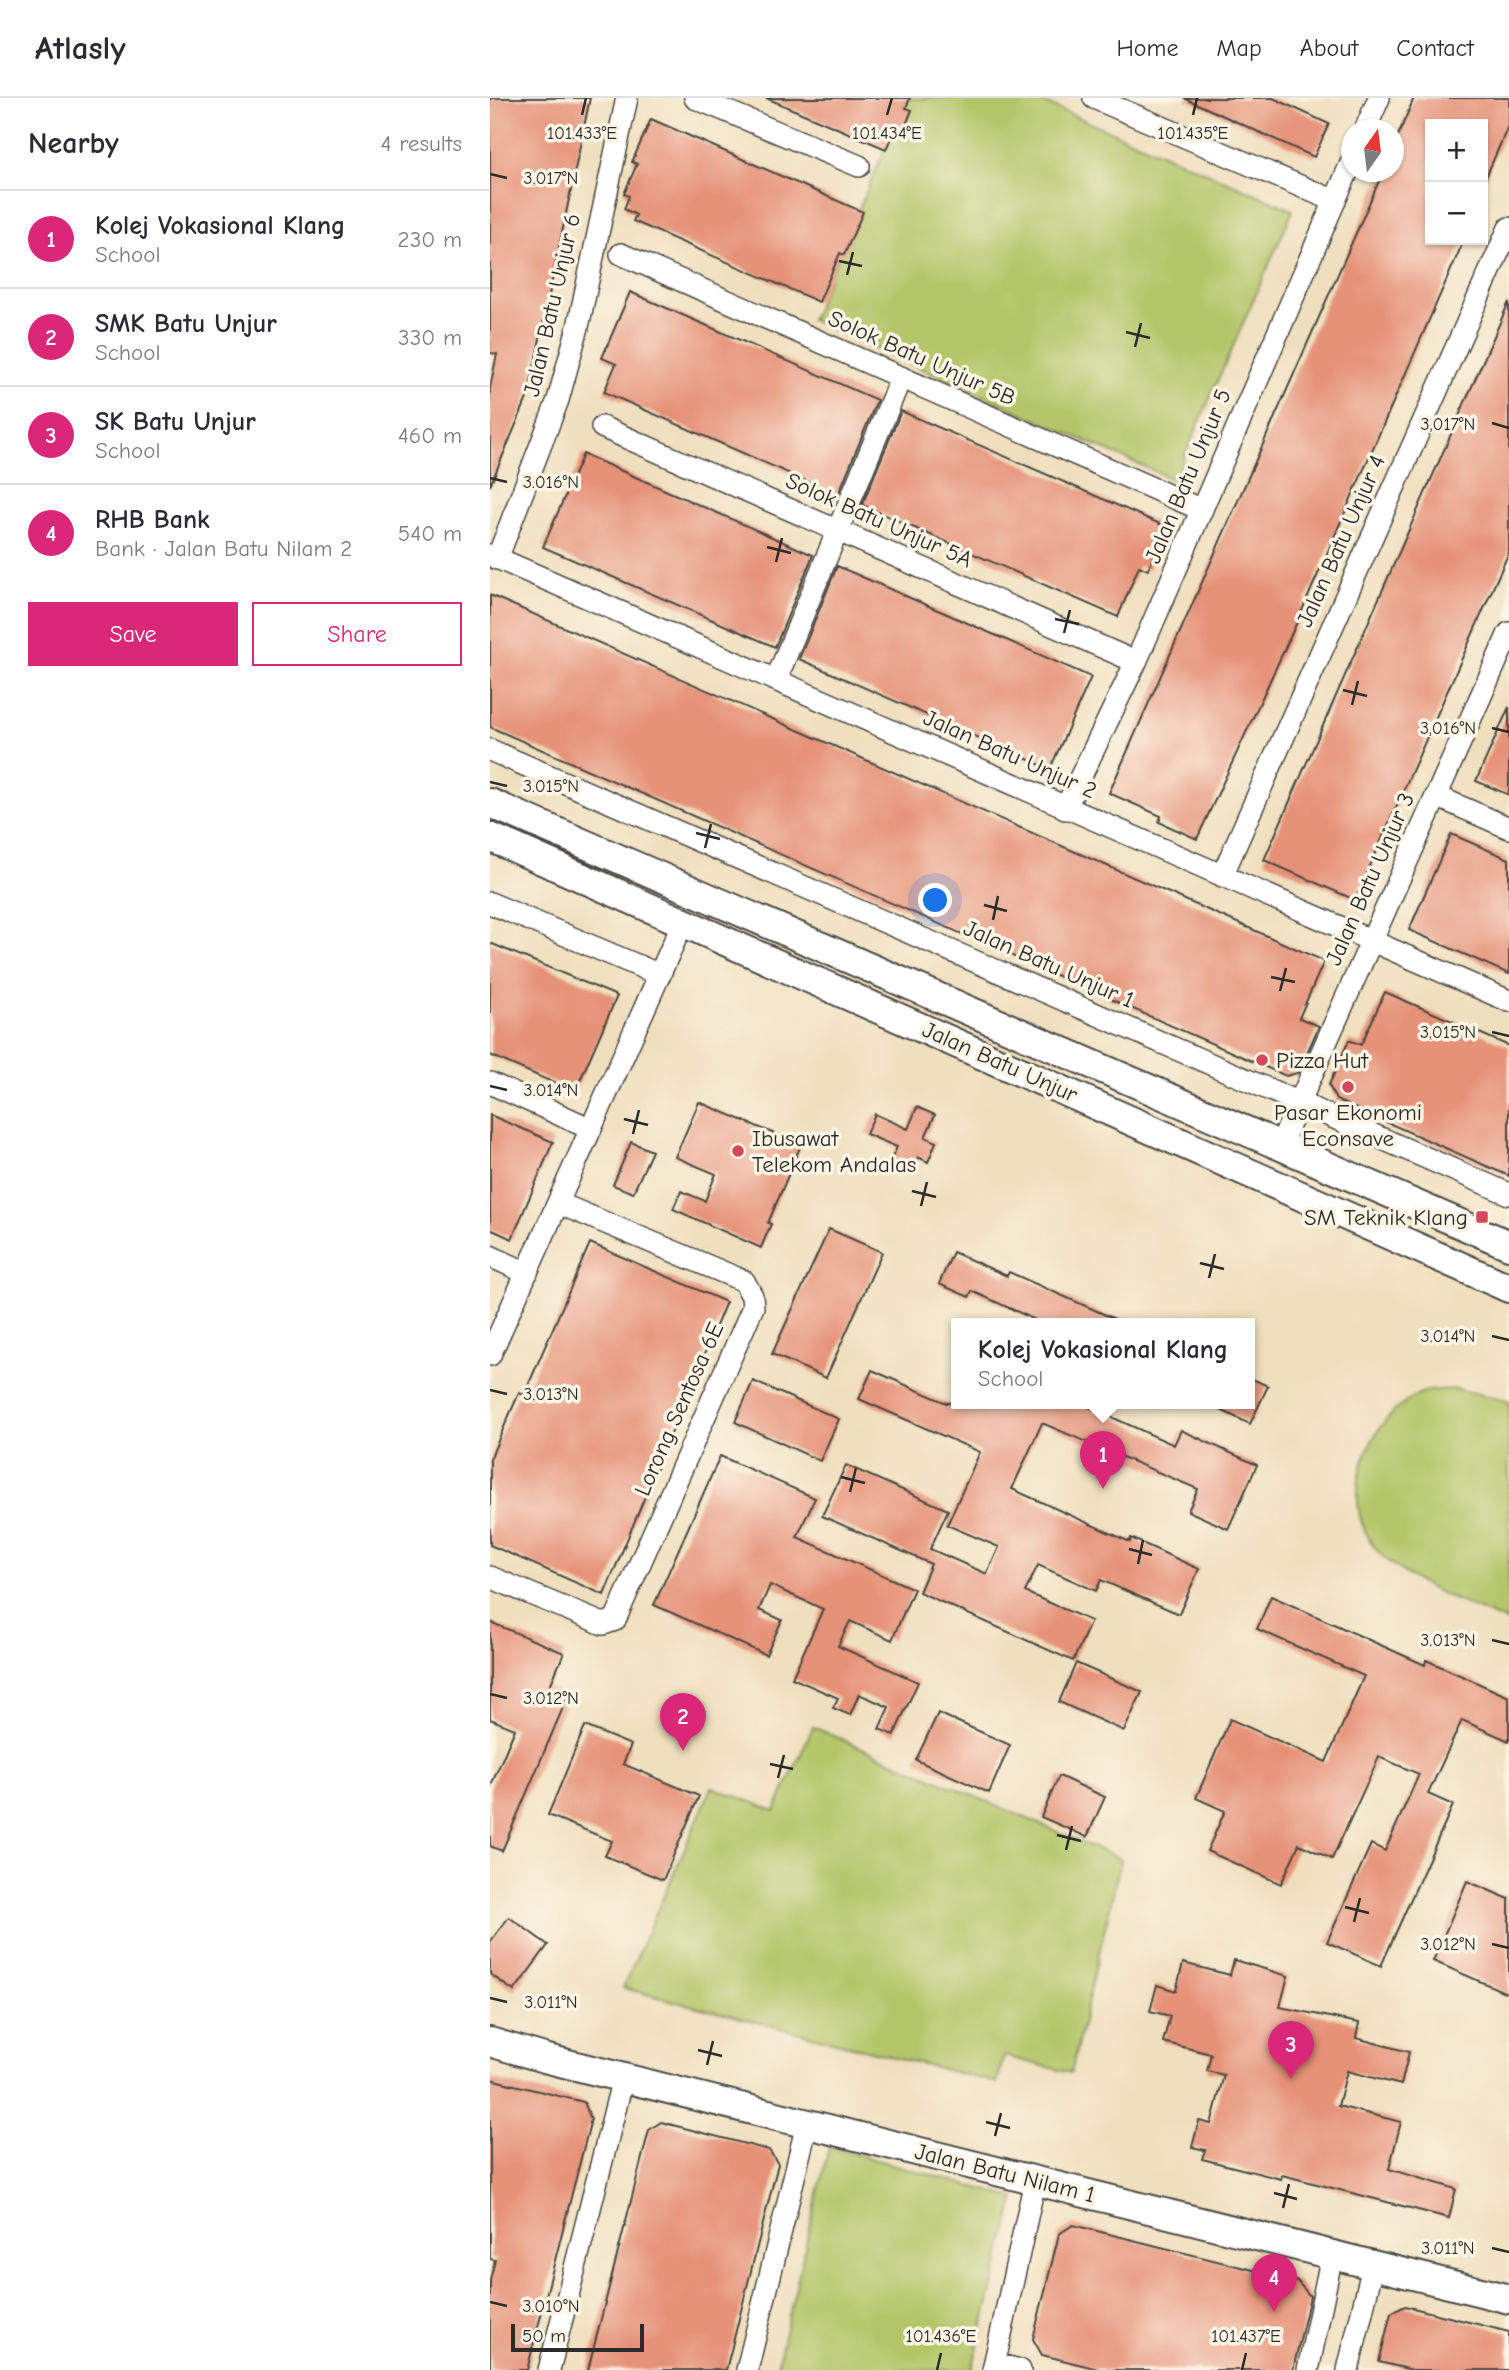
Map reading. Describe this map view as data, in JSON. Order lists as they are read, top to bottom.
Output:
{
  "streets": {
    "main road": ["Jalan Batu Unjur", "Jalan Batu Nilam 1"],
    "street": [
      "Jalan Batu Unjur 6",
      "Solok Batu Unjur 5B",
      "Jalan Batu Unjur 5",
      "Solok Batu Unjur 5A",
      "Jalan Batu Unjur 4",
      "Jalan Batu Unjur 2",
      "Jalan Batu Unjur 3",
      "Jalan Batu Unjur 1",
      "Lorong Sentosa 6E"
    ]
  },
  "crossings": [
    ["Jalan Batu Unjur 6", "Jalan Batu Unjur 2"],
    ["Solok Batu Unjur 5B", "Jalan Batu Unjur 5"],
    ["Jalan Batu Unjur 5", "Solok Batu Unjur 5A"],
    ["Jalan Batu Unjur 5", "Jalan Batu Unjur 2"],
    ["Jalan Batu Unjur 4", "Jalan Batu Unjur 2"],
    ["Jalan Batu Unjur 2", "Jalan Batu Unjur 3"],
    ["Jalan Batu Unjur 3", "Jalan Batu Unjur 1"],
    ["Jalan Batu Unjur 3", "Jalan Batu Unjur"]
  ],
  "places": {
    "other": ["Pizza Hut", "Pasar Ekonomi Econsave", "Ibusawat Telekom Andalas"],
    "transit": ["SM Teknik Klang"]
  },
  "scale_bar": "50 m",
  "north": "top",
  "page": {
    "header": "Atlasly",
    "nav": [
      "Home",
      "Map",
      "About",
      "Contact"
    ],
    "heading": ["Nearby", "4 results"],
    "map_buttons": ["+", "−"],
    "list": [
      {
        "mark": "1",
        "name": "Kolej Vokasional Klang",
        "note": "School",
        "value": "230 m"
      },
      {
        "mark": "2",
        "name": "SMK Batu Unjur",
        "note": "School",
        "value": "330 m"
      },
      {
        "mark": "3",
        "name": "SK Batu Unjur",
        "note": "School",
        "value": "460 m"
      },
      {
        "mark": "4",
        "name": "RHB Bank",
        "note": "Bank · Jalan Batu Nilam 2",
        "value": "540 m"
      }
    ],
    "buttons": ["Save", "Share"],
    "popup": ["Kolej Vokasional Klang", "School"],
    "pins": [
      "1",
      "2",
      "3",
      "4"
    ],
    "scale": "50 m"
  },
  "coordinates": [
    "101.433°E",
    "101.434°E",
    "101.435°E",
    "3.017°N",
    "3.016°N",
    "3.015°N",
    "3.014°N",
    "3.013°N",
    "3.012°N",
    "3.011°N",
    "3.010°N",
    "101.436°E",
    "101.437°E"
  ]
}
